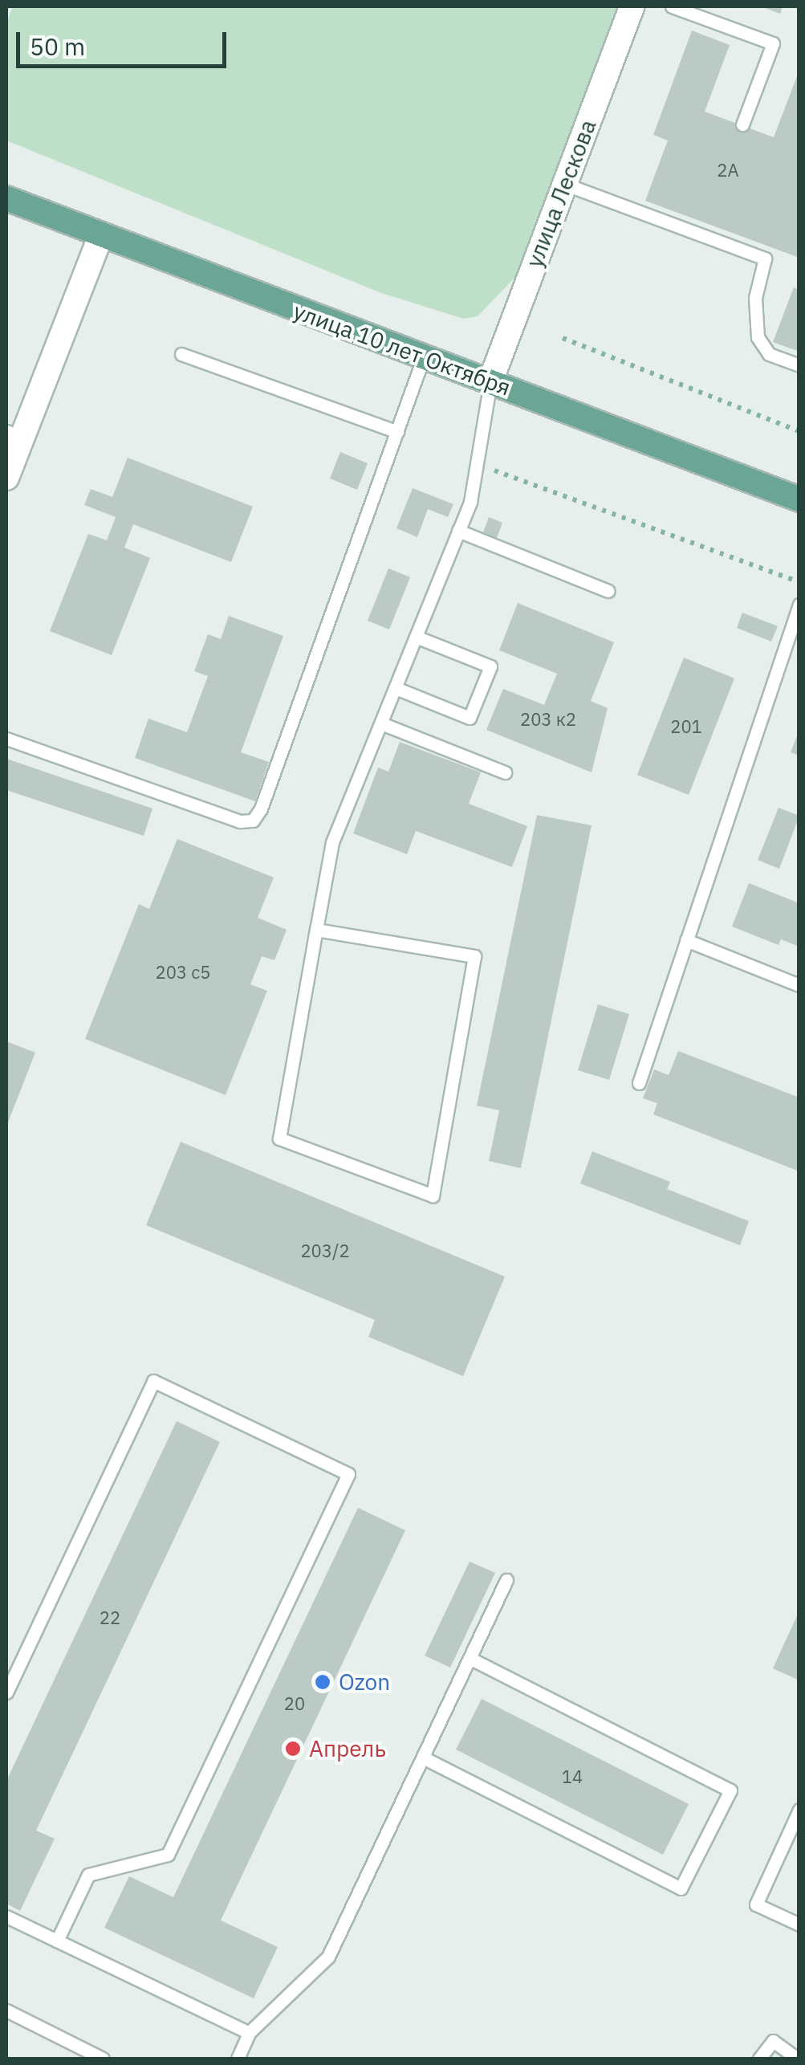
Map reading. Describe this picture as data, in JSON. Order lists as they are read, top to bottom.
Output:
{
  "streets": {
    "main road": ["улица Лескова", "улица 10 лет Октября"]
  },
  "crossings": [
    ["улица Лескова", "улица 10 лет Октября"]
  ],
  "places": ["Ozon", "Апрель"],
  "house_numbers": [
    "2А",
    "203 к2",
    "201",
    "203 с5",
    "203/2",
    "22",
    "20",
    "14"
  ],
  "scale_bar": "50 m"
}
